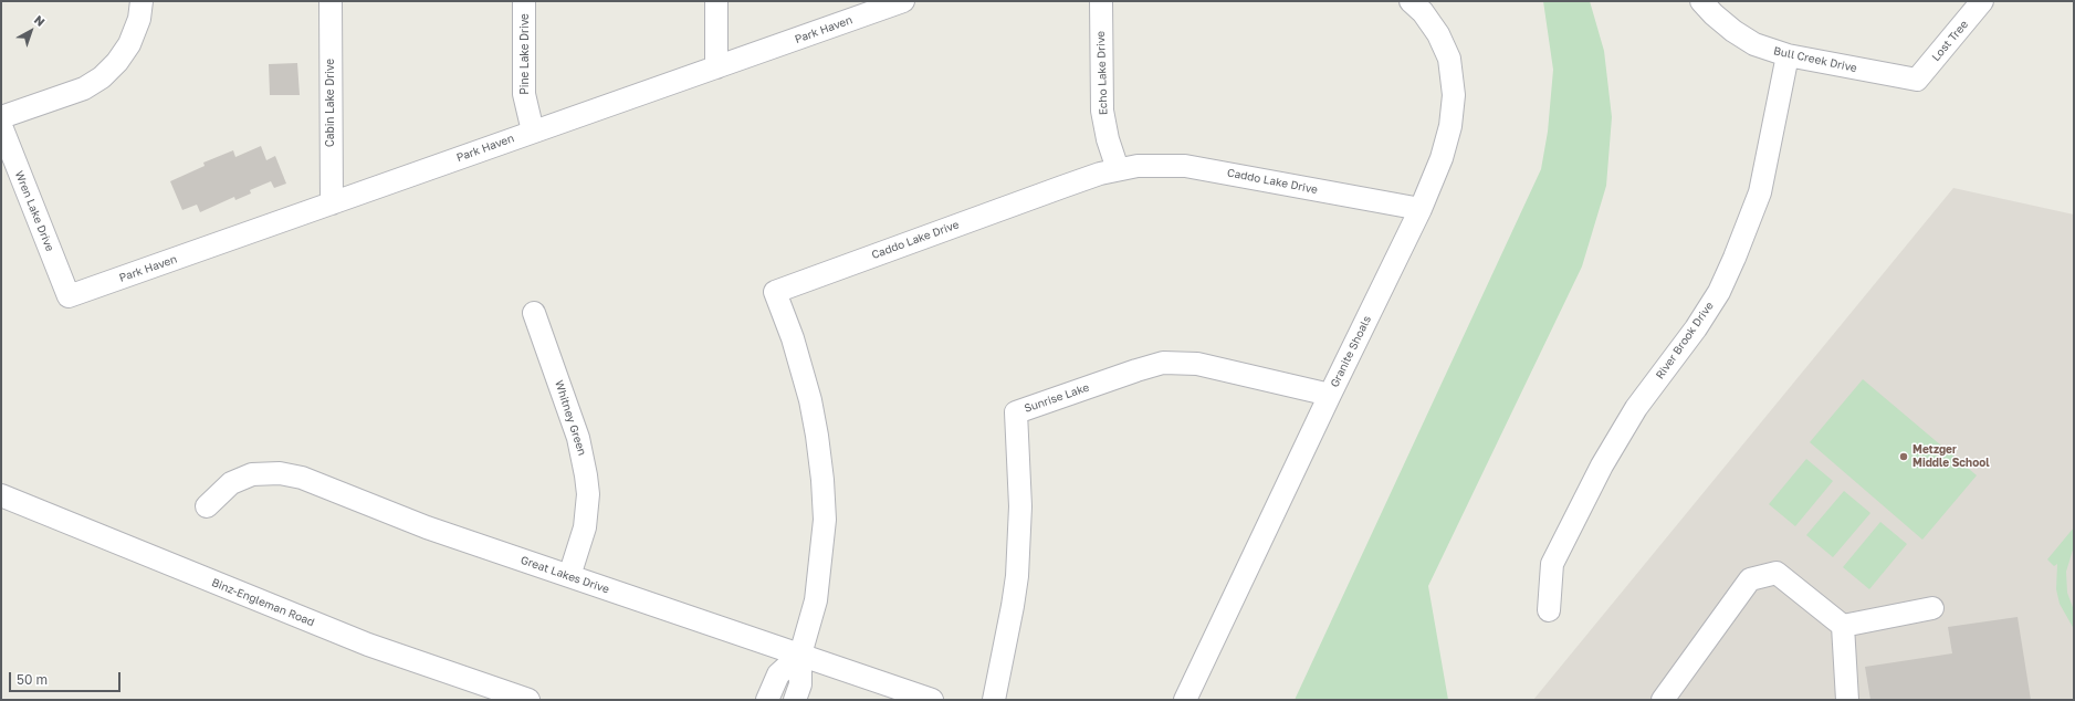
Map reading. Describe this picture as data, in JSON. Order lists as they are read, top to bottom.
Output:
{
  "streets": {
    "street": [
      "Park Haven",
      "Lost Tree",
      "Pine Lake Drive",
      "Bull Creek Drive",
      "Echo Lake Drive",
      "Cabin Lake Drive",
      "Caddo Lake Drive",
      "Wren Lake Drive",
      "River Brook Drive",
      "Granite Shoals",
      "Sunrise Lake",
      "Whitney Green",
      "Great Lakes Drive",
      "Binz-Engleman Road"
    ]
  },
  "crossings": [
    ["Park Haven", "Pine Lake Drive"],
    ["Park Haven", "Cabin Lake Drive"],
    ["Park Haven", "Wren Lake Drive"],
    ["Lost Tree", "Bull Creek Drive"],
    ["Bull Creek Drive", "River Brook Drive"],
    ["Echo Lake Drive", "Caddo Lake Drive"],
    ["Caddo Lake Drive", "Granite Shoals"],
    ["Caddo Lake Drive", "Great Lakes Drive"],
    ["Granite Shoals", "Sunrise Lake"],
    ["Whitney Green", "Great Lakes Drive"]
  ],
  "places": ["Metzger Middle School"],
  "scale_bar": "50 m",
  "north": "top right"
}
